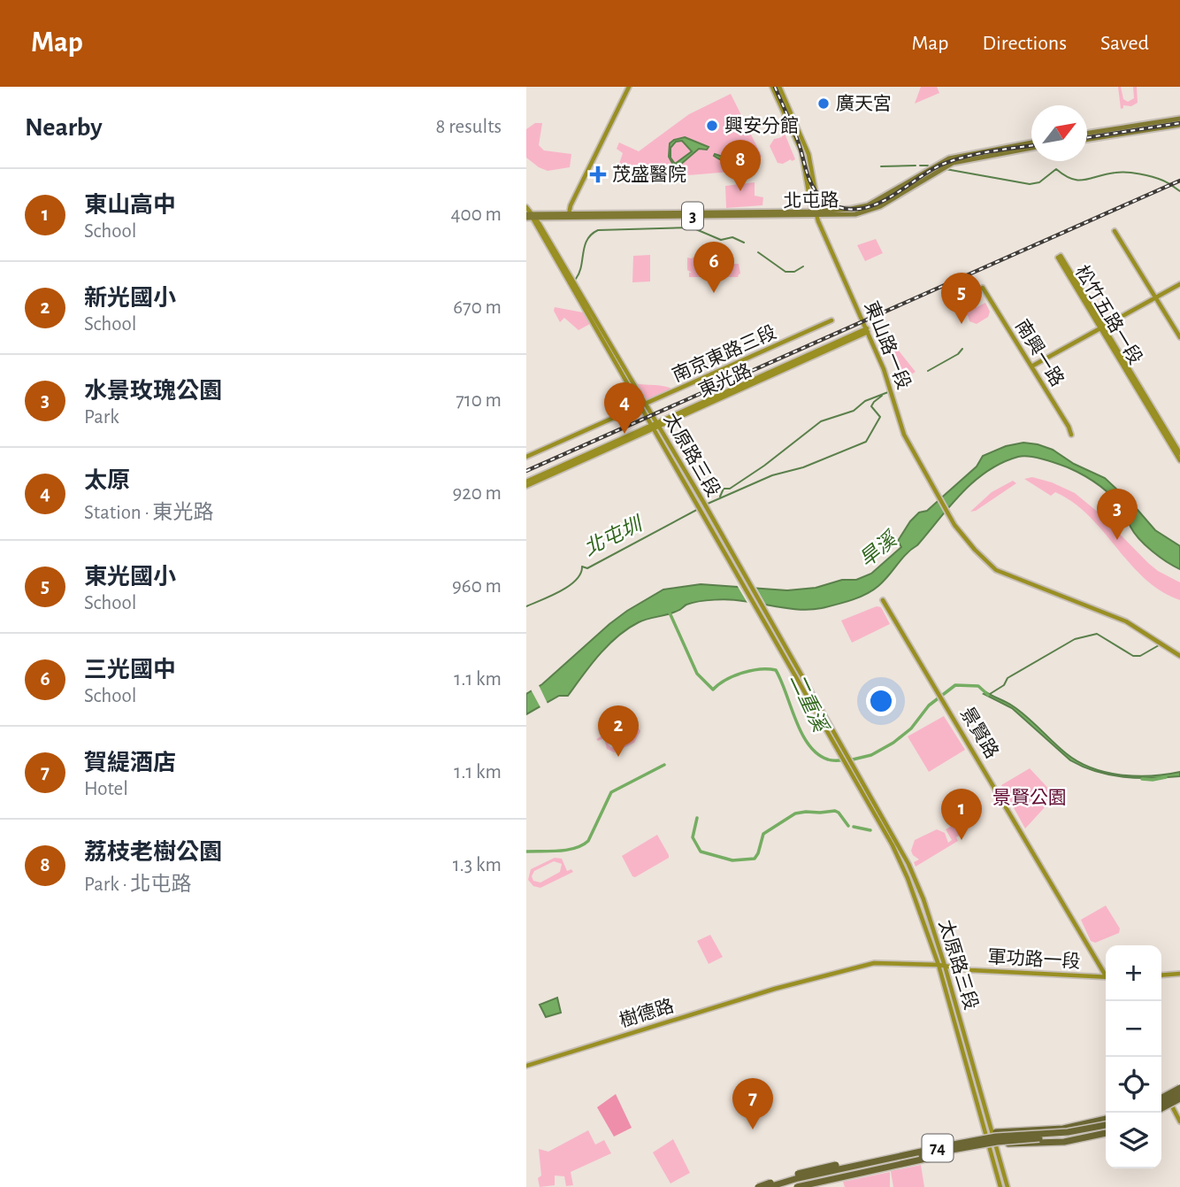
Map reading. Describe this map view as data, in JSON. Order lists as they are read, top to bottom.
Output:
{
  "streets": {
    "highway": ["74"],
    "main road": ["北屯路", "3"],
    "street": [
      "松竹五路一段",
      "東山路一段",
      "南興一路",
      "南京東路三段",
      "東光路",
      "太原路三段",
      "景賢路",
      "軍功路一段",
      "樹德路"
    ]
  },
  "crossings": [
    ["北屯路", "東山路一段"],
    ["北屯路", "太原路三段"],
    ["東山路一段", "東光路"],
    ["南京東路三段", "太原路三段"],
    ["東光路", "太原路三段"],
    ["太原路三段", "軍功路一段"],
    ["軍功路一段", "樹德路"]
  ],
  "water": ["北屯圳", "旱溪", "二重溪"],
  "parks": ["景賢公園"],
  "places": {
    "other": ["廣天宮", "興安分館"],
    "health": ["茂盛醫院"]
  },
  "north": "top right",
  "page": {
    "header": "Map",
    "nav": ["Map", "Directions", "Saved"],
    "heading": ["Nearby", "8 results"],
    "pins": [
      "8",
      "6",
      "5",
      "4",
      "3",
      "2",
      "1",
      "7"
    ],
    "list": [
      {
        "mark": "1",
        "name": "東山高中",
        "note": "School",
        "value": "400 m"
      },
      {
        "mark": "2",
        "name": "新光國小",
        "note": "School",
        "value": "670 m"
      },
      {
        "mark": "3",
        "name": "水景玫瑰公園",
        "note": "Park",
        "value": "710 m"
      },
      {
        "mark": "4",
        "name": "太原",
        "note": "Station · 東光路",
        "value": "920 m"
      },
      {
        "mark": "5",
        "name": "東光國小",
        "note": "School",
        "value": "960 m"
      },
      {
        "mark": "6",
        "name": "三光國中",
        "note": "School",
        "value": "1.1 km"
      },
      {
        "mark": "7",
        "name": "賀緹酒店",
        "note": "Hotel",
        "value": "1.1 km"
      },
      {
        "mark": "8",
        "name": "荔枝老樹公園",
        "note": "Park · 北屯路",
        "value": "1.3 km"
      }
    ],
    "map_buttons": ["+", "−"]
  }
}
